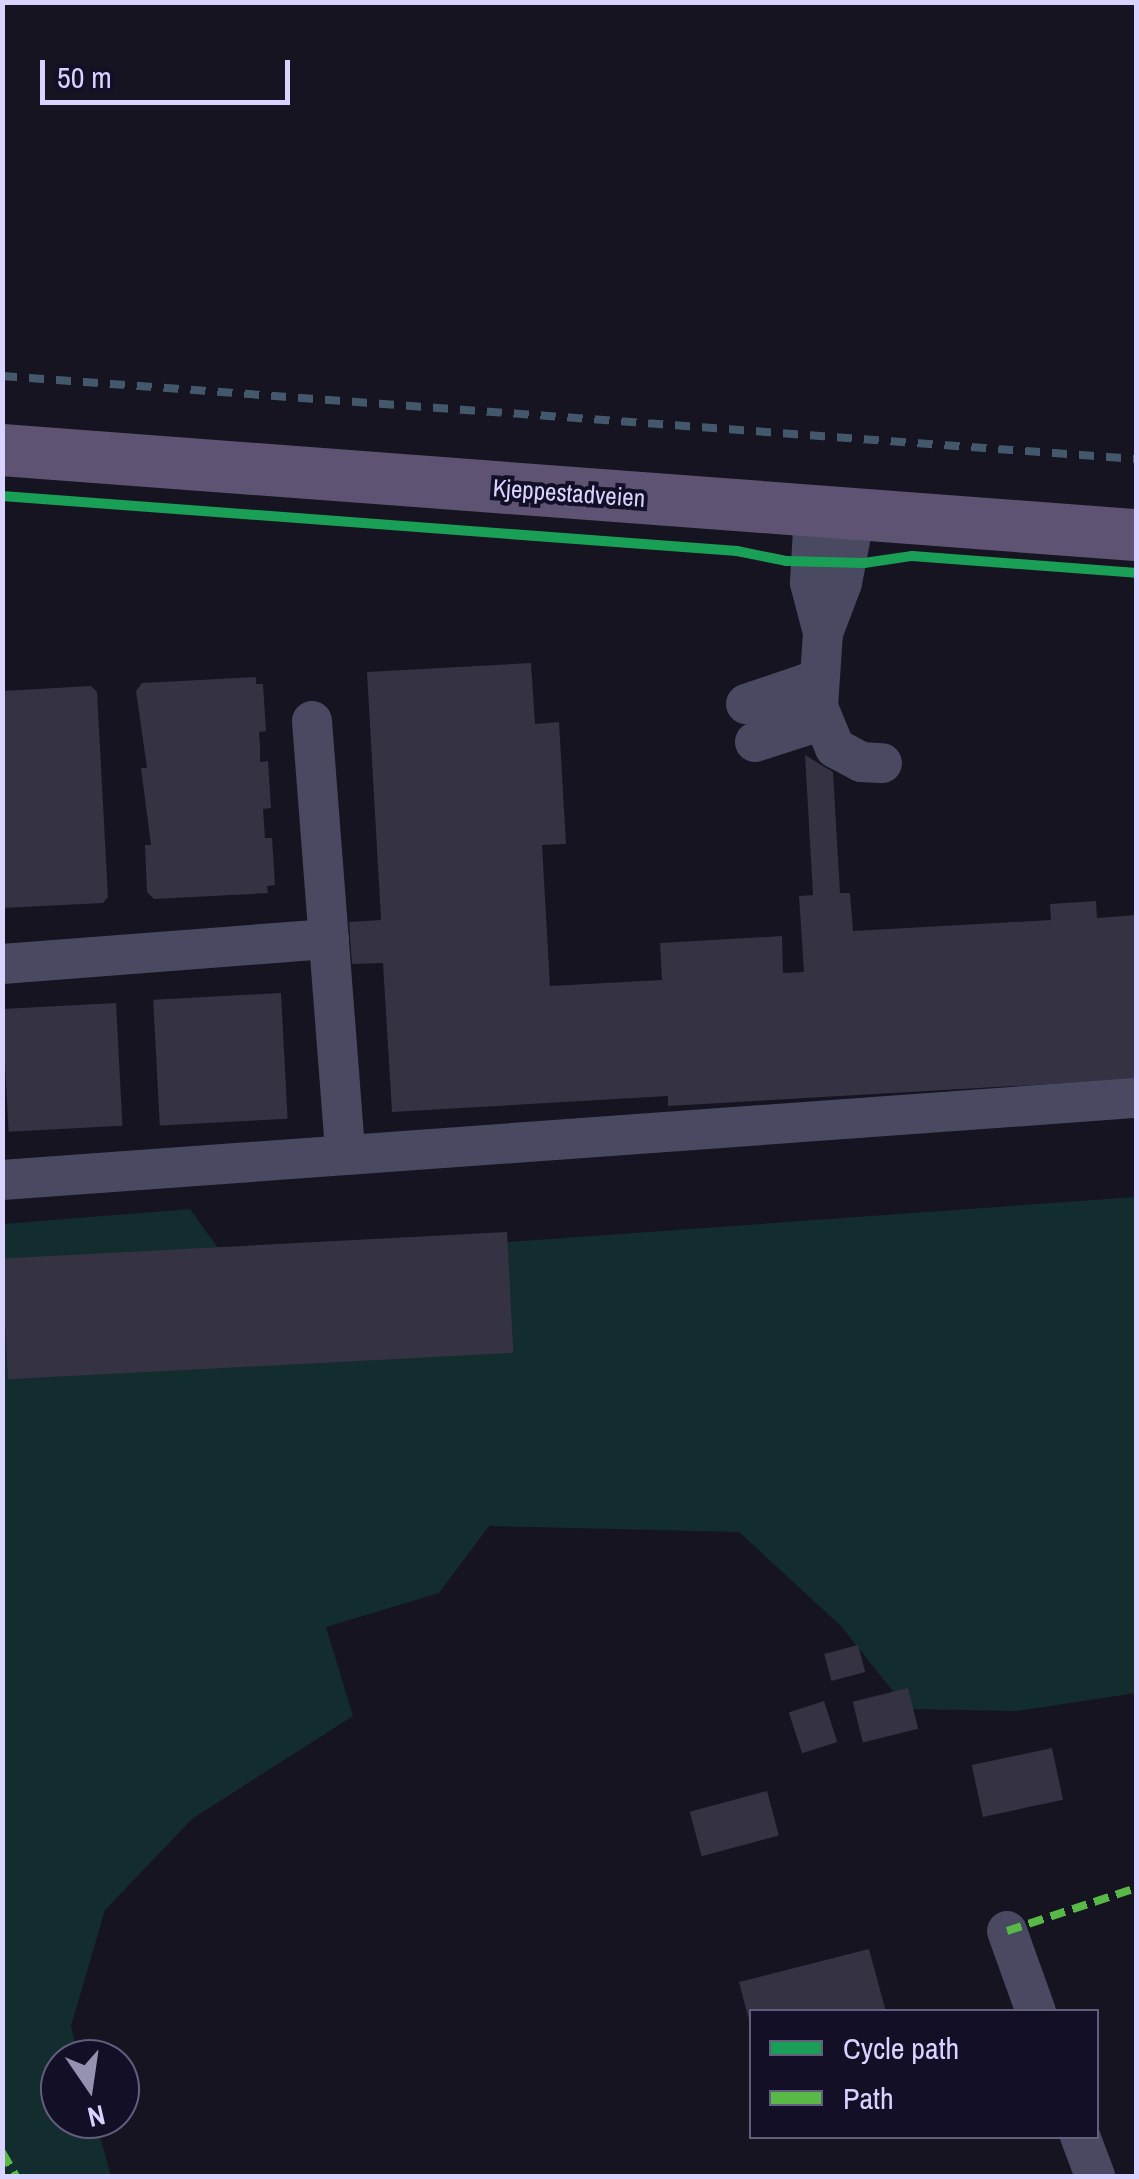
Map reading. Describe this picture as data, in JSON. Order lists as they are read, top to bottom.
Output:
{
  "streets": {
    "main road": ["Kjeppestadveien"]
  },
  "legend": ["Cycle path", "Path"],
  "scale_bar": "50 m",
  "north": "bottom"
}
